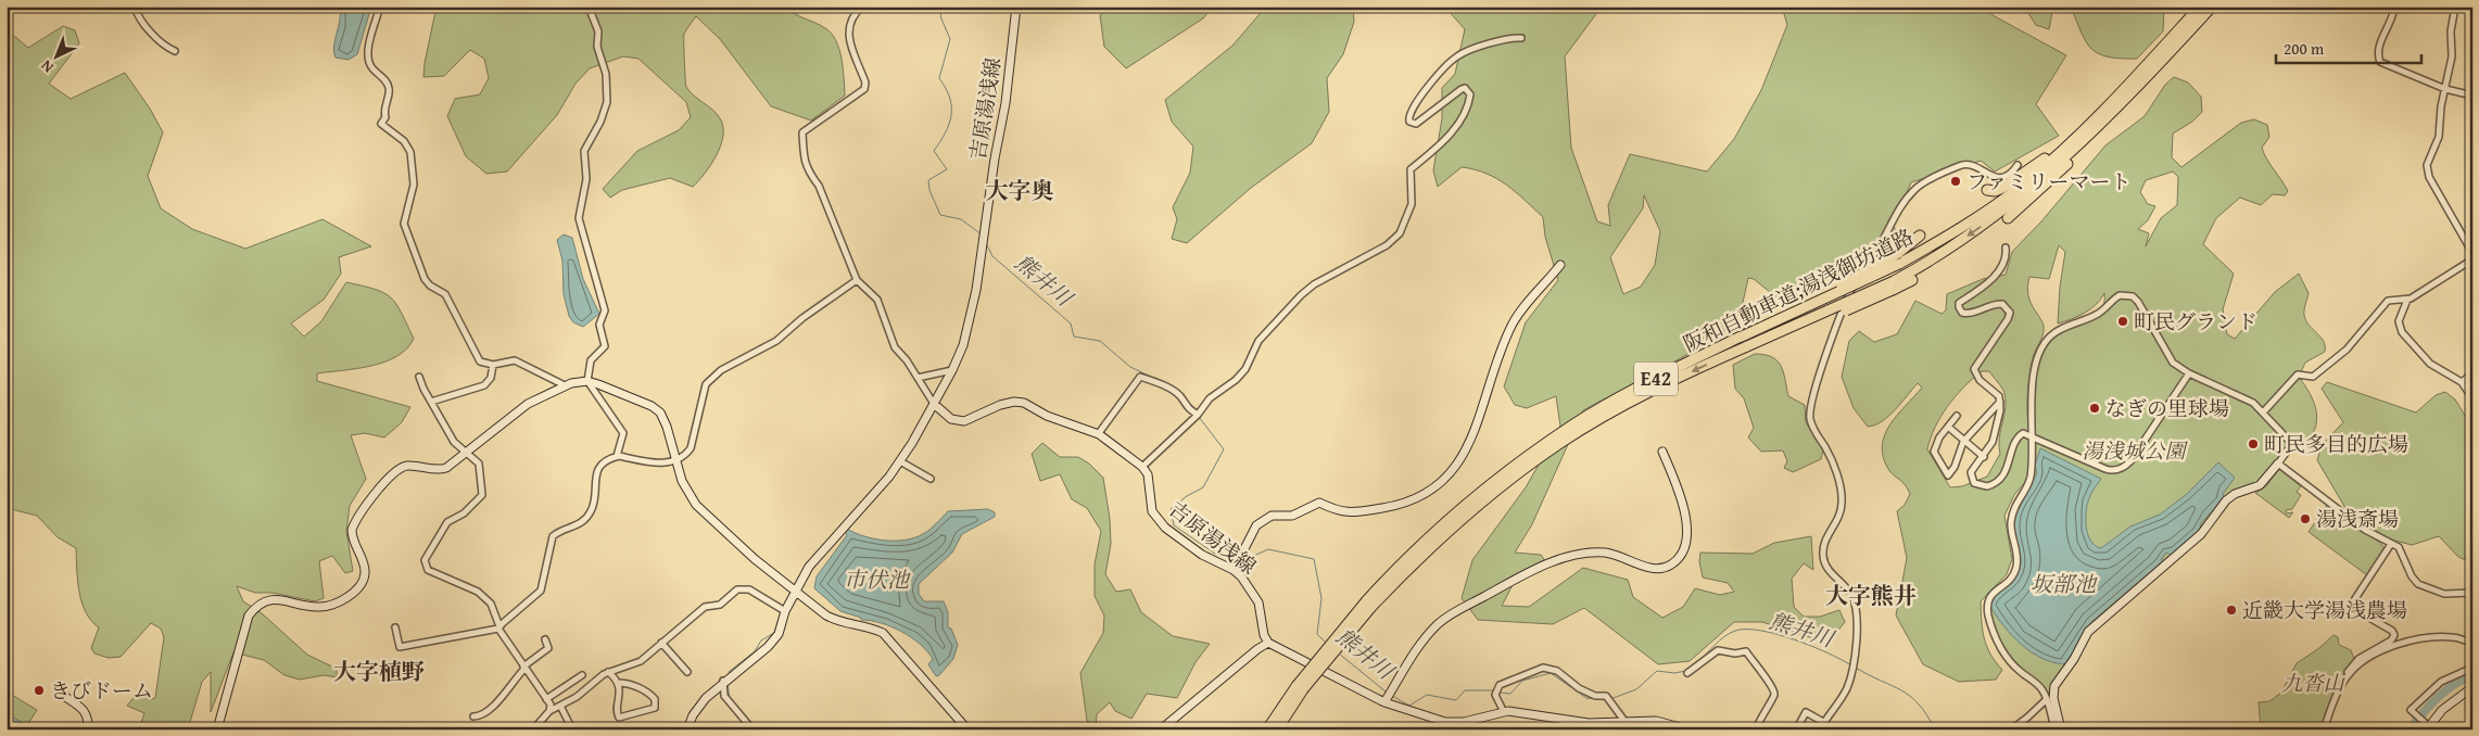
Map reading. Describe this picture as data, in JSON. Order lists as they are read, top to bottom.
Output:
{
  "streets": {
    "highway": ["阪和自動車道;湯浅御坊道路", "E42"],
    "street": ["吉原湯浅線"]
  },
  "districts": ["大字奥", "大字熊井", "大字植野"],
  "water": ["熊井川", "市伏池", "坂部池"],
  "parks": ["湯浅城公園", "九沓山"],
  "places": [
    "ファミリーマート",
    "町民グランド",
    "なぎの里球場",
    "町民多目的広場",
    "湯浅斎場",
    "近畿大学湯浅農場",
    "きびドーム"
  ],
  "scale_bar": "200 m",
  "north": "bottom left"
}
